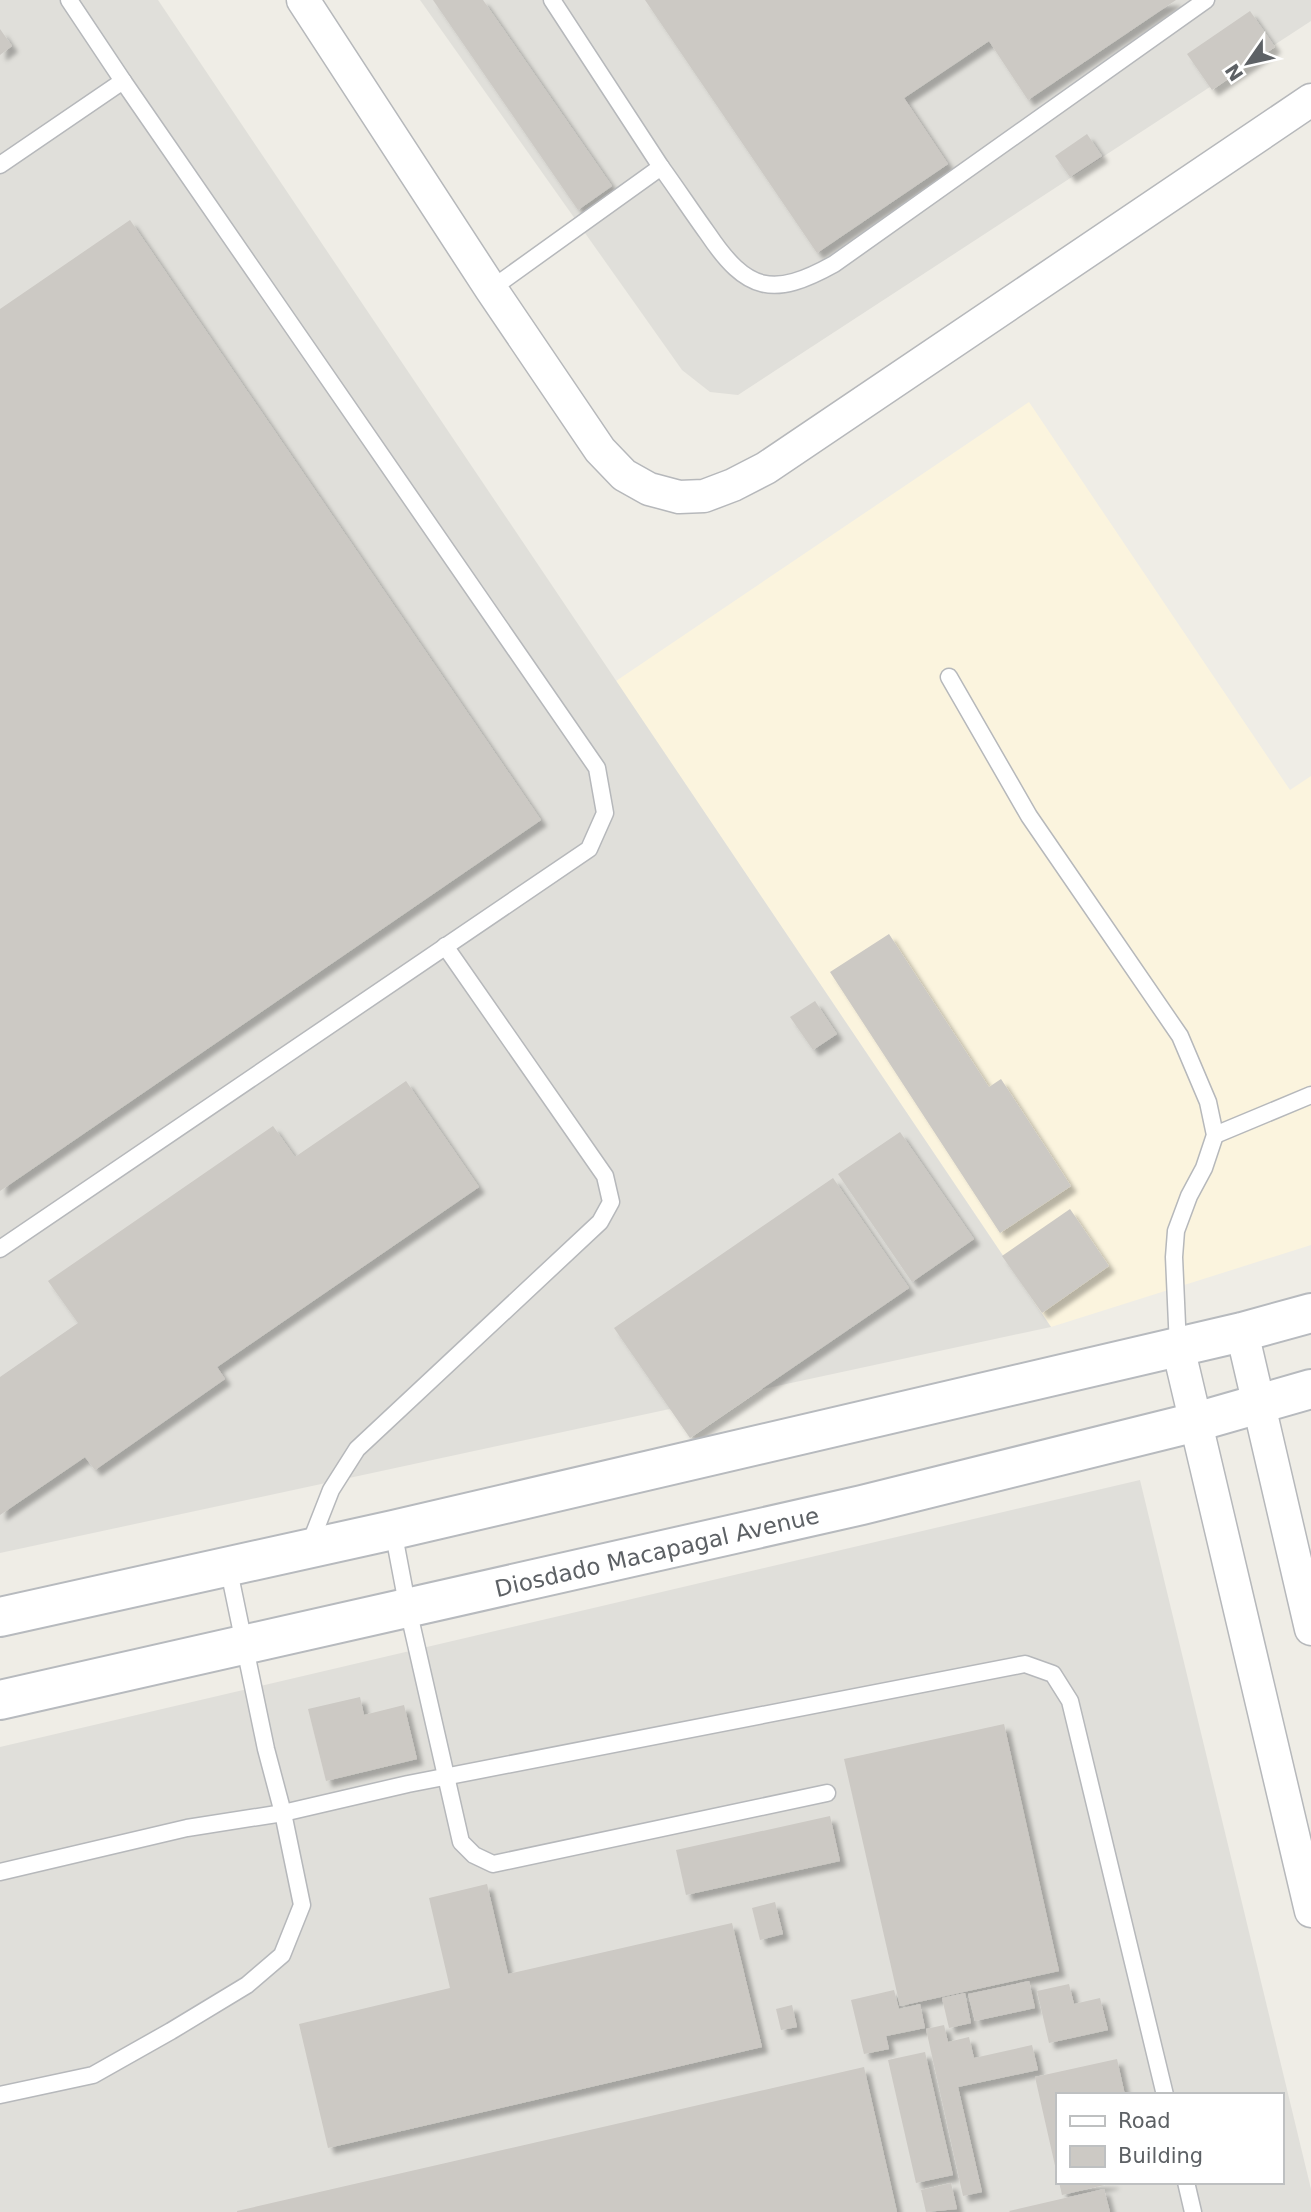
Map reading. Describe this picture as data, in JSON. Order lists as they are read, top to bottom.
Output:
{
  "streets": {
    "main road": ["Diosdado Macapagal Avenue"]
  },
  "legend": ["Road", "Building"],
  "north": "bottom left"
}
